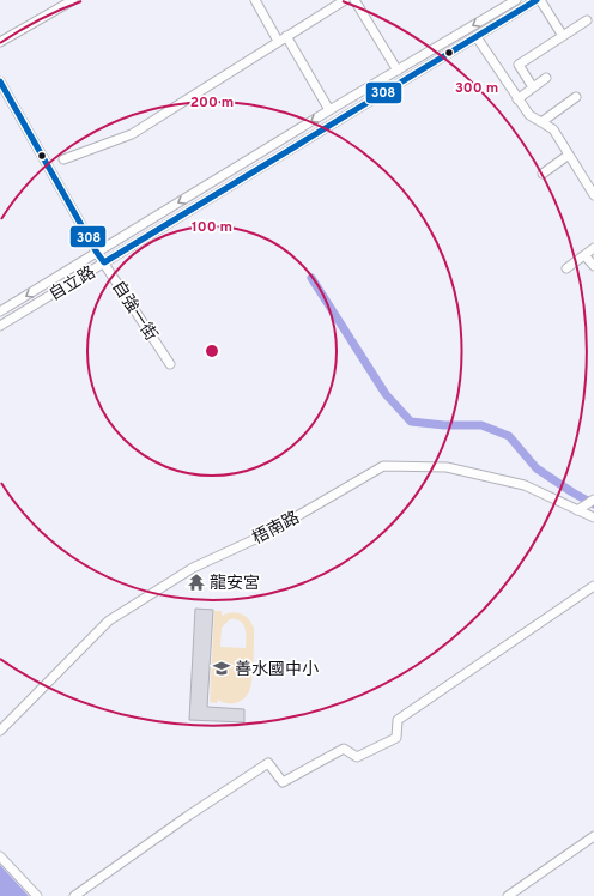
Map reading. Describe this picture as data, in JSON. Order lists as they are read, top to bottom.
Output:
{
  "streets": {
    "street": ["自立路", "自強一街", "梧南路"]
  },
  "crossings": [
    ["自立路", "自強一街"]
  ],
  "places": {
    "temple": ["龍安宮"],
    "school or university": ["善水國中小"]
  },
  "lines": ["transit line 308"],
  "rings": ["300 m", "200 m", "100 m"]
}
